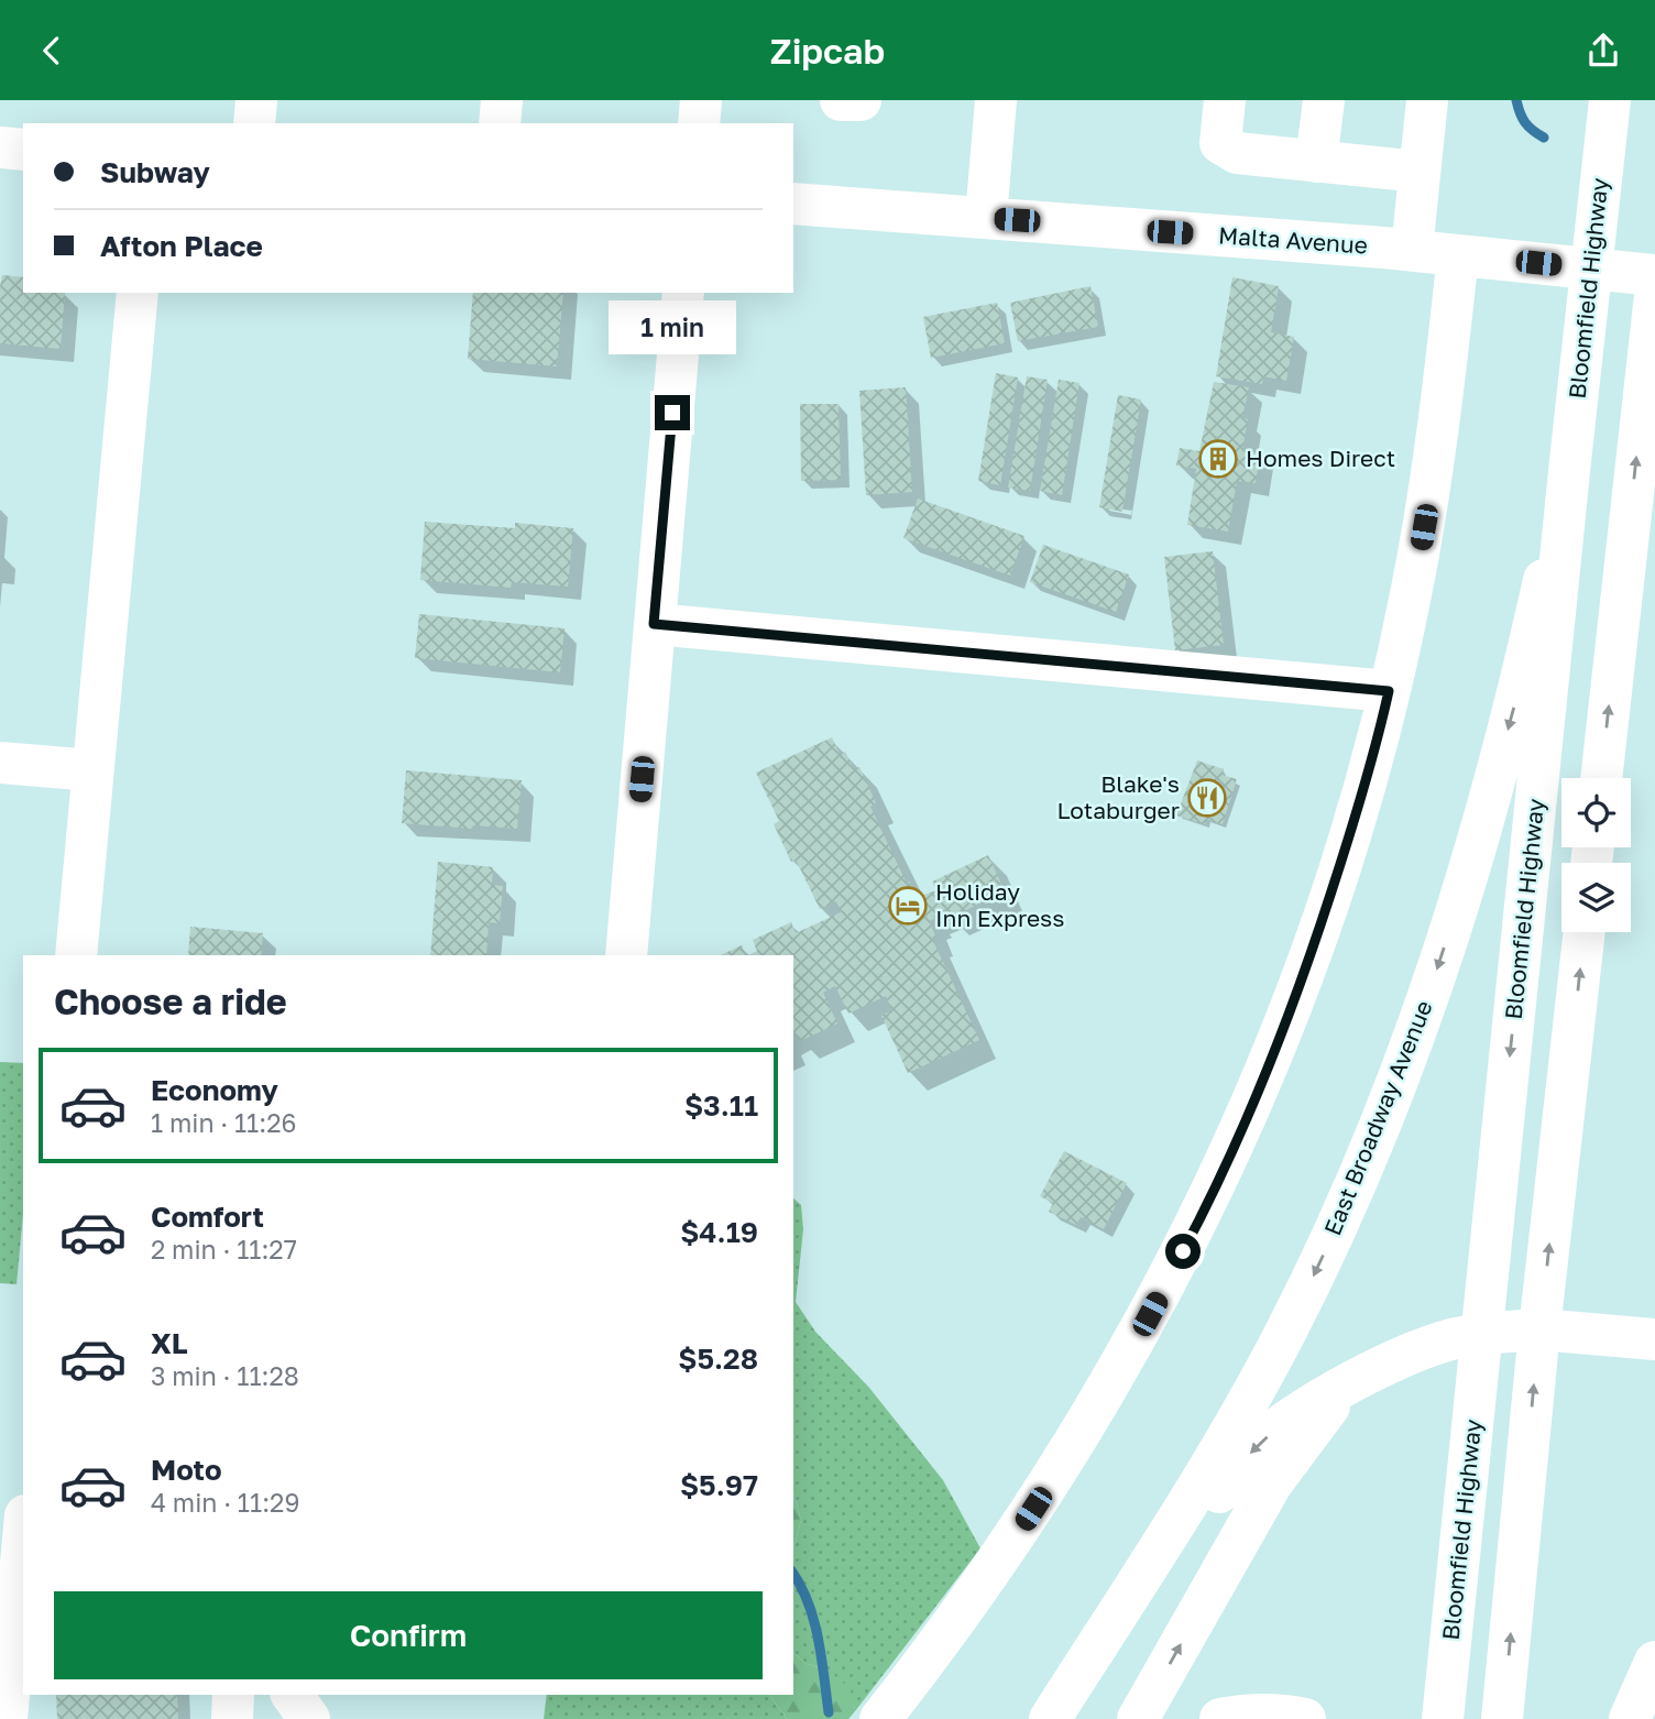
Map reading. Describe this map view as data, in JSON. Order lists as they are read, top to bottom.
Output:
{
  "streets": {
    "main road": ["Malta Avenue", "Bloomfield Highway", "East Broadway Avenue"]
  },
  "crossings": [
    ["Malta Avenue", "Bloomfield Highway"],
    ["Bloomfield Highway", "East Broadway Avenue"]
  ],
  "places": {
    "building": ["Homes Direct"],
    "restaurant": ["Blake's Lotaburger"],
    "hotel": ["Holiday Inn Express"]
  },
  "page": {
    "header": "Zipcab",
    "banner": ["Subway", "Afton Place"],
    "bubble": "1 min",
    "heading": "Choose a ride",
    "list": [
      {
        "name": "Economy",
        "note": "1 min · 11:26",
        "value": "$3.11"
      },
      {
        "name": "Comfort",
        "note": "2 min · 11:27",
        "value": "$4.19"
      },
      {
        "name": "XL",
        "note": "3 min · 11:28",
        "value": "$5.28"
      },
      {
        "name": "Moto",
        "note": "4 min · 11:29",
        "value": "$5.97"
      }
    ],
    "buttons": "Confirm"
  }
}
